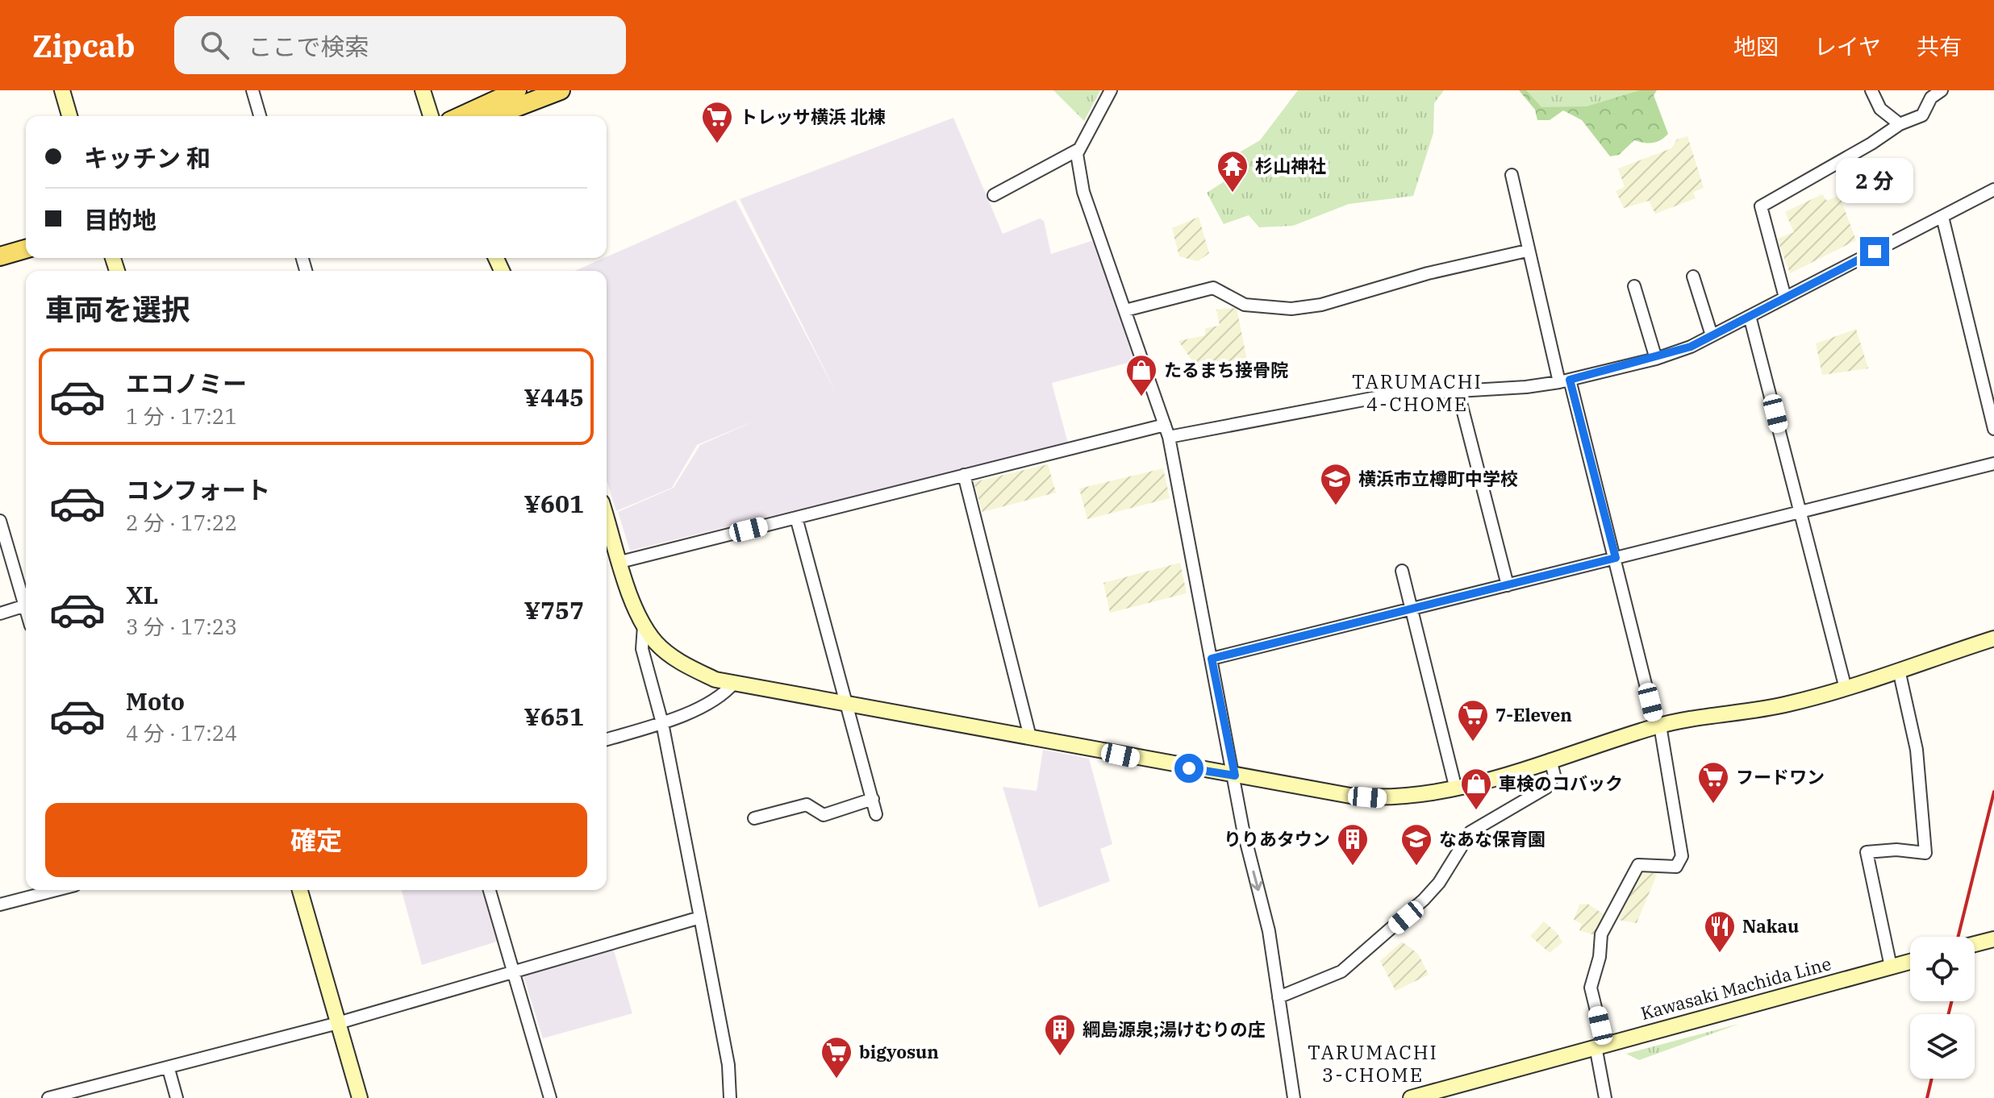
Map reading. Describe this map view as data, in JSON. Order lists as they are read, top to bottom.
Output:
{
  "streets": {
    "street": ["Kawasaki Machida Line"]
  },
  "districts": ["TARUMACHI 4-CHOME", "TARUMACHI 3-CHOME"],
  "places": {
    "supermarket": [
      "トレッサ横浜 北棟",
      "7-Eleven",
      "フードワン",
      "bigyosun"
    ],
    "temple": ["杉山神社"],
    "shop": ["たるまち接骨院", "車検のコバック"],
    "school or university": ["横浜市立樽町中学校", "なあな保育園"],
    "building": ["りりあタウン", "綱島源泉;湯けむりの庄"],
    "restaurant": ["Nakau"]
  },
  "page": {
    "header": "Zipcab",
    "search": "ここで検索",
    "nav": ["地図", "レイヤ", "共有"],
    "banner": ["キッチン 和", "目的地"],
    "bubble": "2 分",
    "heading": "車両を選択",
    "list": [
      {
        "name": "エコノミー",
        "note": "1 分 · 17:21",
        "value": "¥445"
      },
      {
        "name": "コンフォート",
        "note": "2 分 · 17:22",
        "value": "¥601"
      },
      {
        "name": "XL",
        "note": "3 分 · 17:23",
        "value": "¥757"
      },
      {
        "name": "Moto",
        "note": "4 分 · 17:24",
        "value": "¥651"
      }
    ],
    "buttons": "確定"
  }
}
